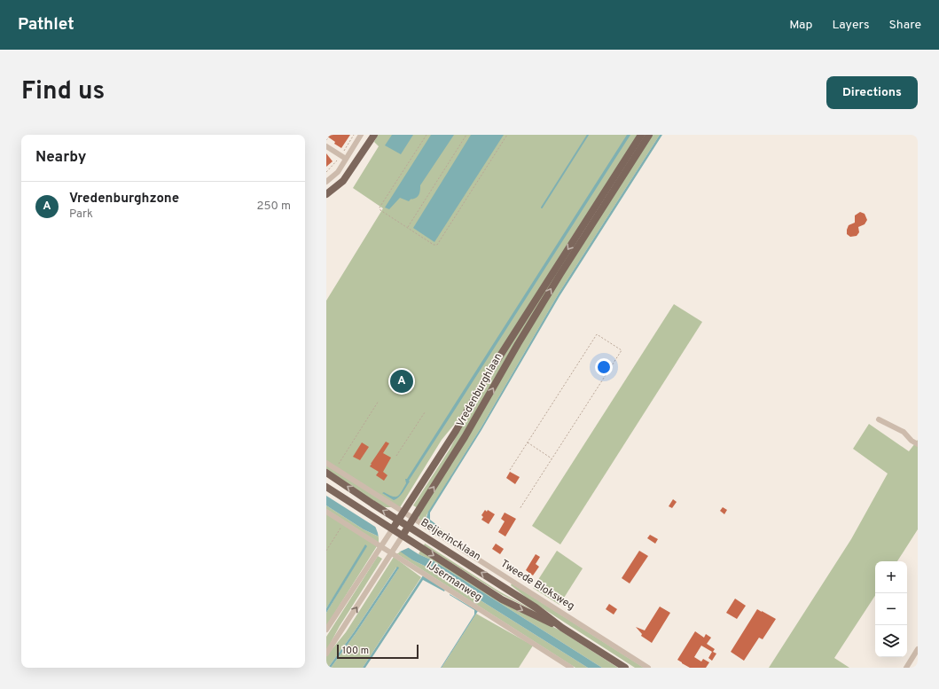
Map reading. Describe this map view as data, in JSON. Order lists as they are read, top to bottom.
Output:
{
  "streets": {
    "main road": ["Vredenburghlaan", "Beijerincklaan"],
    "street": ["IJsermanweg", "Tweede Bloksweg"]
  },
  "crossings": [
    ["Vredenburghlaan", "Beijerincklaan"],
    ["Vredenburghlaan", "IJsermanweg"],
    ["Vredenburghlaan", "Tweede Bloksweg"]
  ],
  "scale_bar": "100 m",
  "page": {
    "header": "Pathlet",
    "nav": ["Map", "Layers", "Share"],
    "title": "Find us",
    "buttons": "Directions",
    "heading": "Nearby",
    "list": [
      {
        "mark": "A",
        "name": "Vredenburghzone",
        "note": "Park",
        "value": "250 m"
      }
    ],
    "pins": "A",
    "map_buttons": ["+", "−"],
    "scale": "100 m"
  }
}
